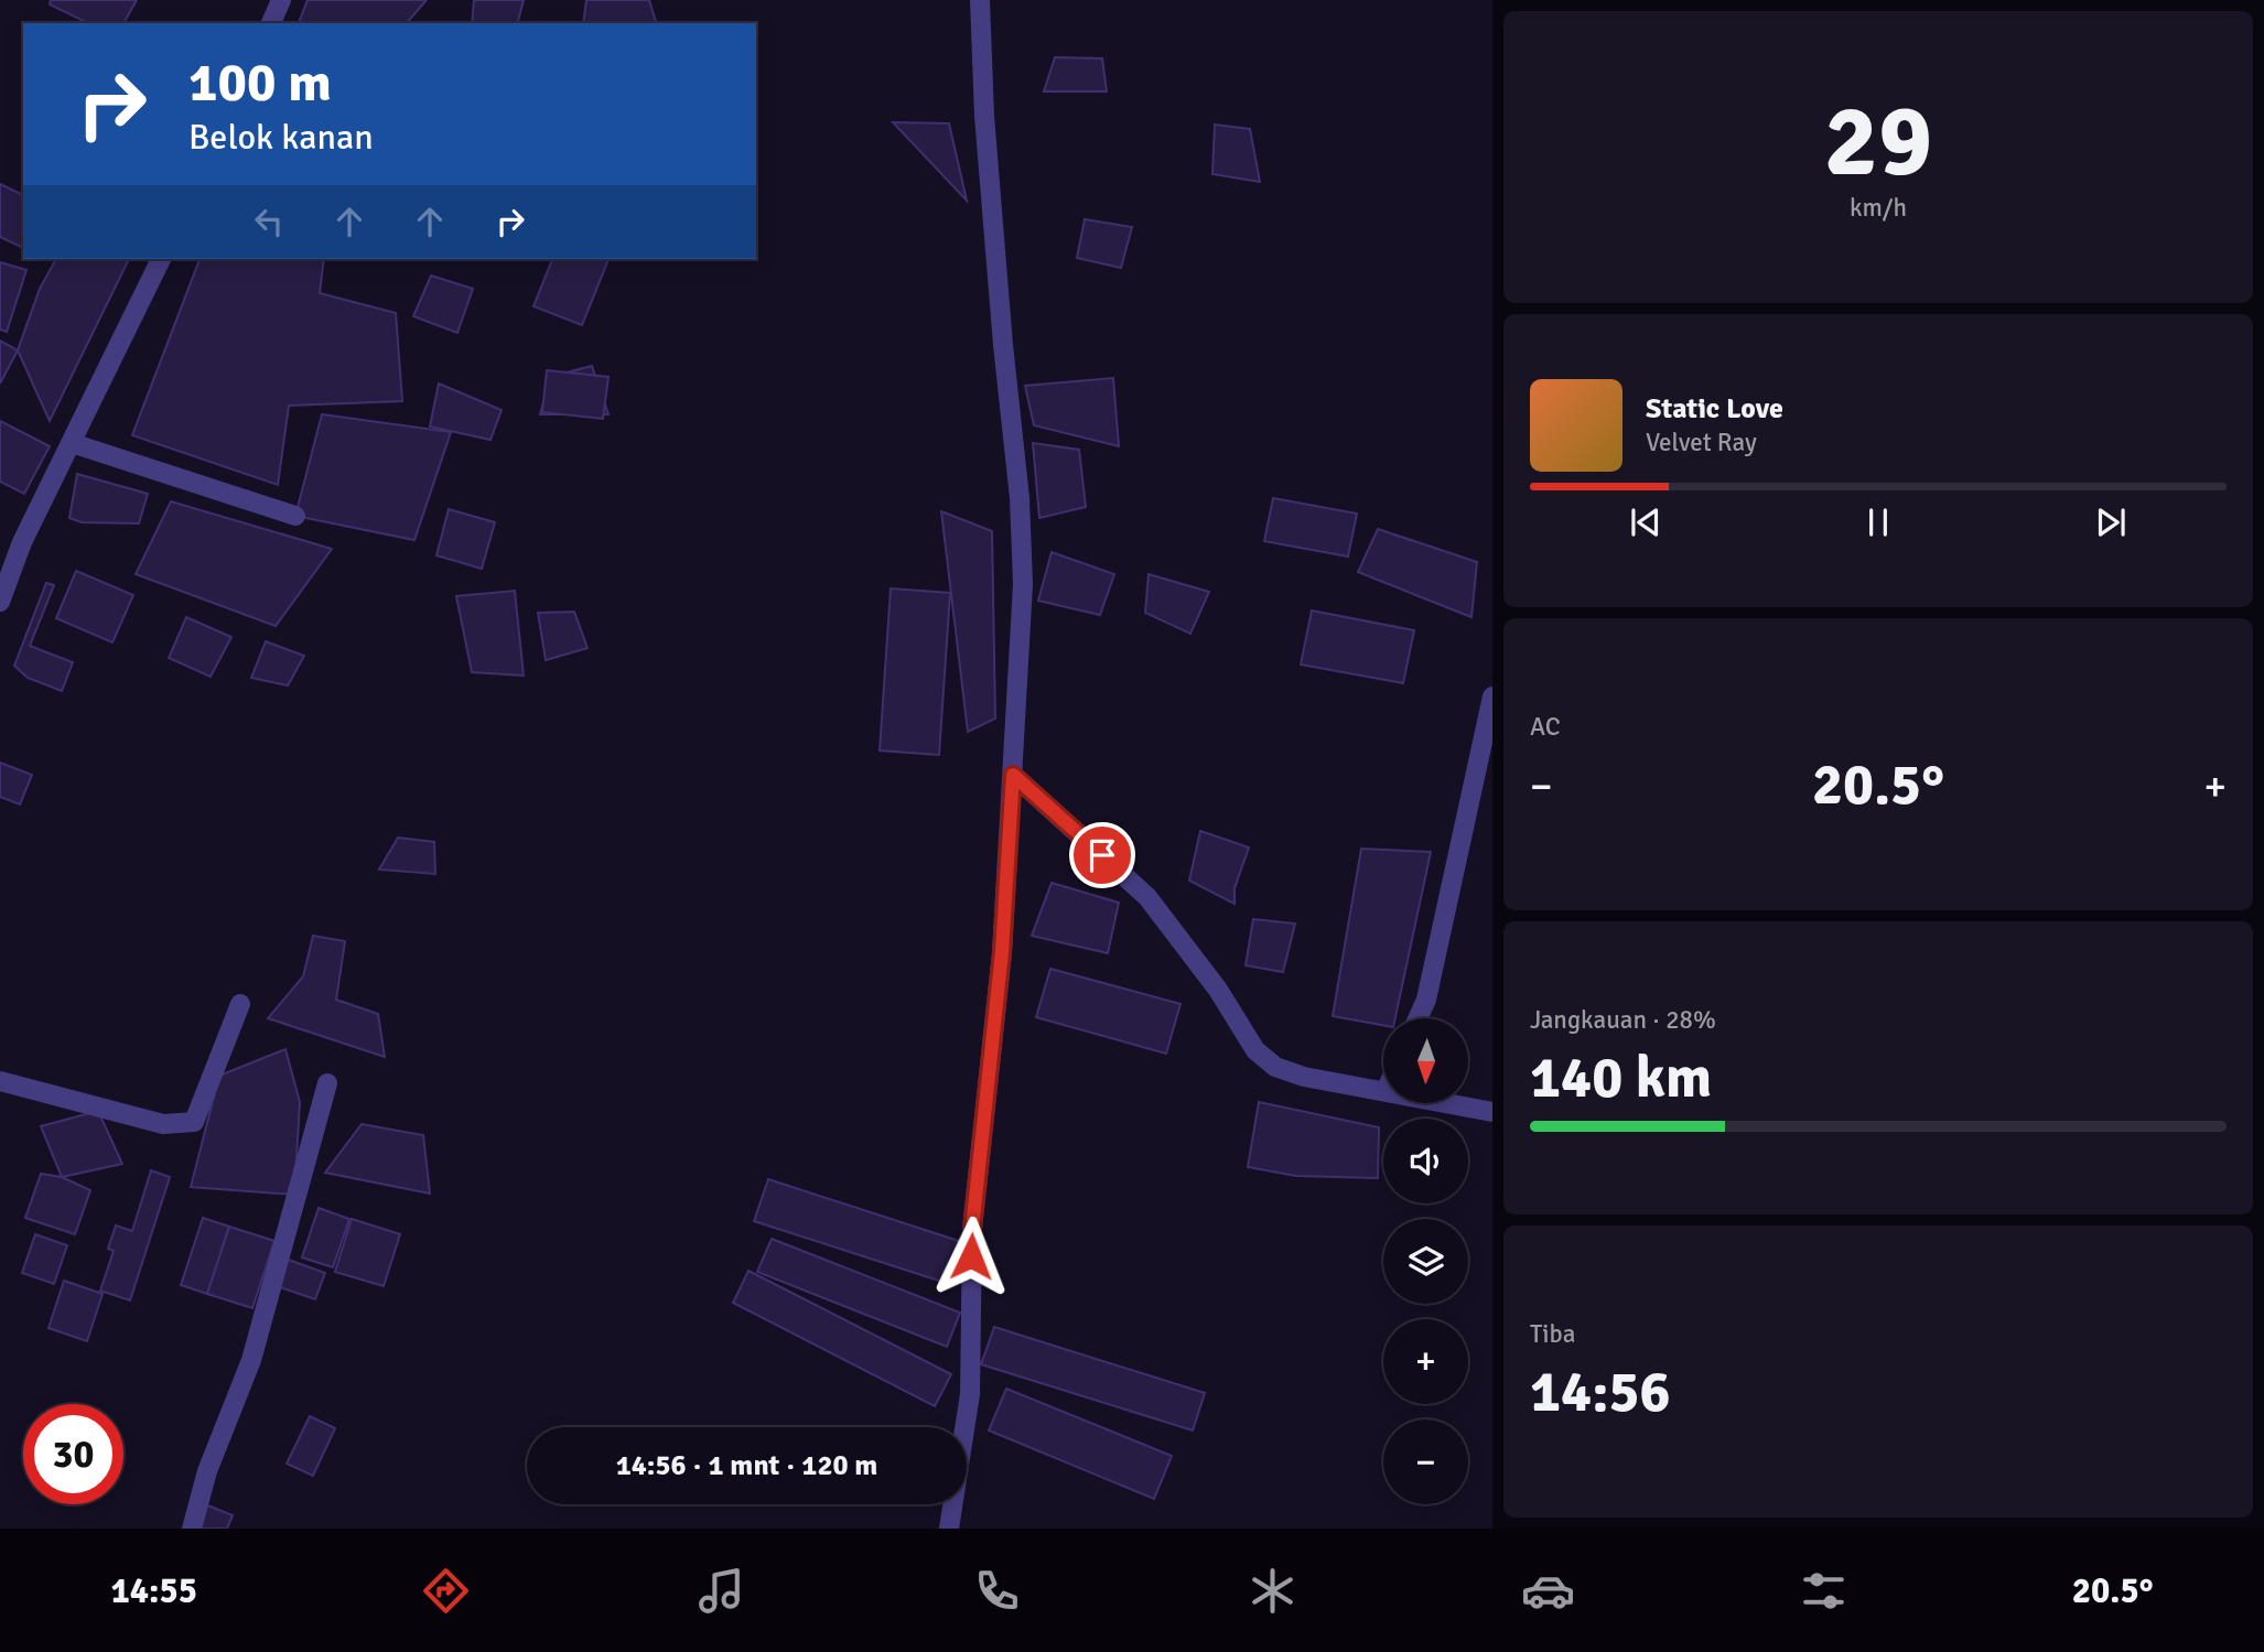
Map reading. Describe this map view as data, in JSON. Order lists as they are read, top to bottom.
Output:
{
  "north": "bottom",
  "page": {
    "tile": [
      ["29", "km/h"],
      "AC",
      ["Jangkauan · 28%", "140 km"],
      ["Tiba", "14:56"]
    ],
    "turn": ["100 m", "Belok kanan"],
    "song": ["Static Love", "Velvet Ray"],
    "heat": ["−", "20.5°", "+"],
    "map_buttons": ["+", "−"],
    "limit": "30",
    "trip": "14:56 · 1 mnt · 120 m",
    "tabs": ["14:55", "20.5°"]
  }
}
